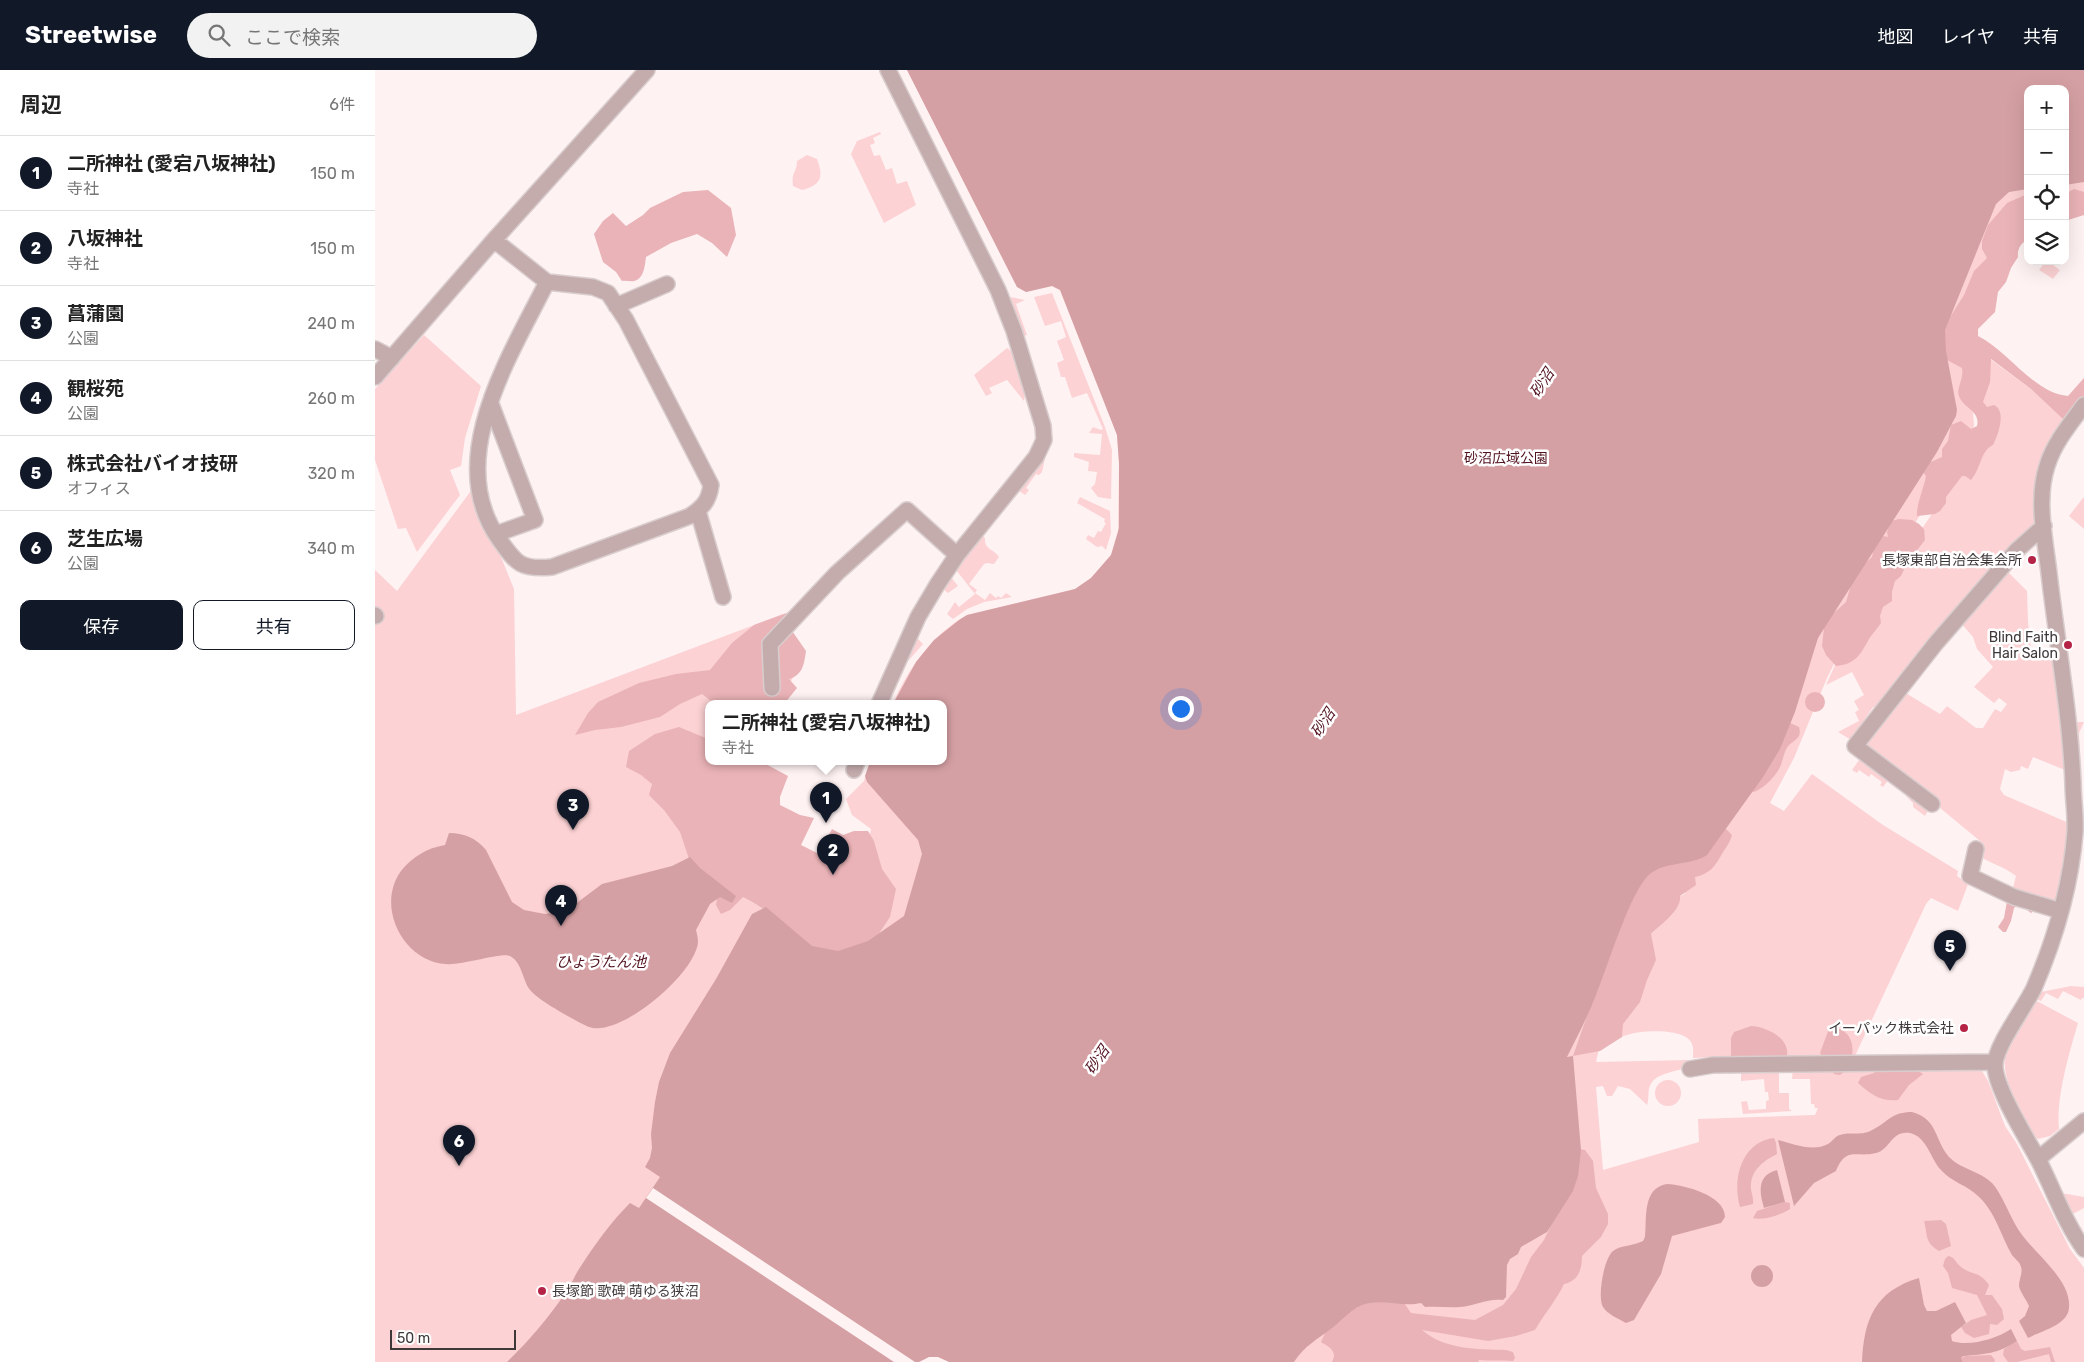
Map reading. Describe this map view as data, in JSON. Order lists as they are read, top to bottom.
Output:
{
  "water": ["砂沼", "ひょうたん池"],
  "parks": ["砂沼広域公園"],
  "places": [
    "長塚東部自治会集会所",
    "Blind Faith Hair Salon",
    "イーパック株式会社",
    "長塚節 歌碑 萌ゆる狭沼"
  ],
  "scale_bar": "50 m",
  "page": {
    "header": "Streetwise",
    "search": "ここで検索",
    "nav": ["地図", "レイヤ", "共有"],
    "heading": ["周辺", "6件"],
    "map_buttons": ["+", "−"],
    "list": [
      {
        "mark": "1",
        "name": "二所神社 (愛宕八坂神社)",
        "note": "寺社",
        "value": "150 m"
      },
      {
        "mark": "2",
        "name": "八坂神社",
        "note": "寺社",
        "value": "150 m"
      },
      {
        "mark": "3",
        "name": "菖蒲園",
        "note": "公園",
        "value": "240 m"
      },
      {
        "mark": "4",
        "name": "観桜苑",
        "note": "公園",
        "value": "260 m"
      },
      {
        "mark": "5",
        "name": "株式会社バイオ技研",
        "note": "オフィス",
        "value": "320 m"
      },
      {
        "mark": "6",
        "name": "芝生広場",
        "note": "公園",
        "value": "340 m"
      }
    ],
    "buttons": ["保存", "共有"],
    "popup": ["二所神社 (愛宕八坂神社)", "寺社"],
    "pins": [
      "1",
      "3",
      "2",
      "4",
      "5",
      "6"
    ],
    "scale": "50 m"
  }
}
